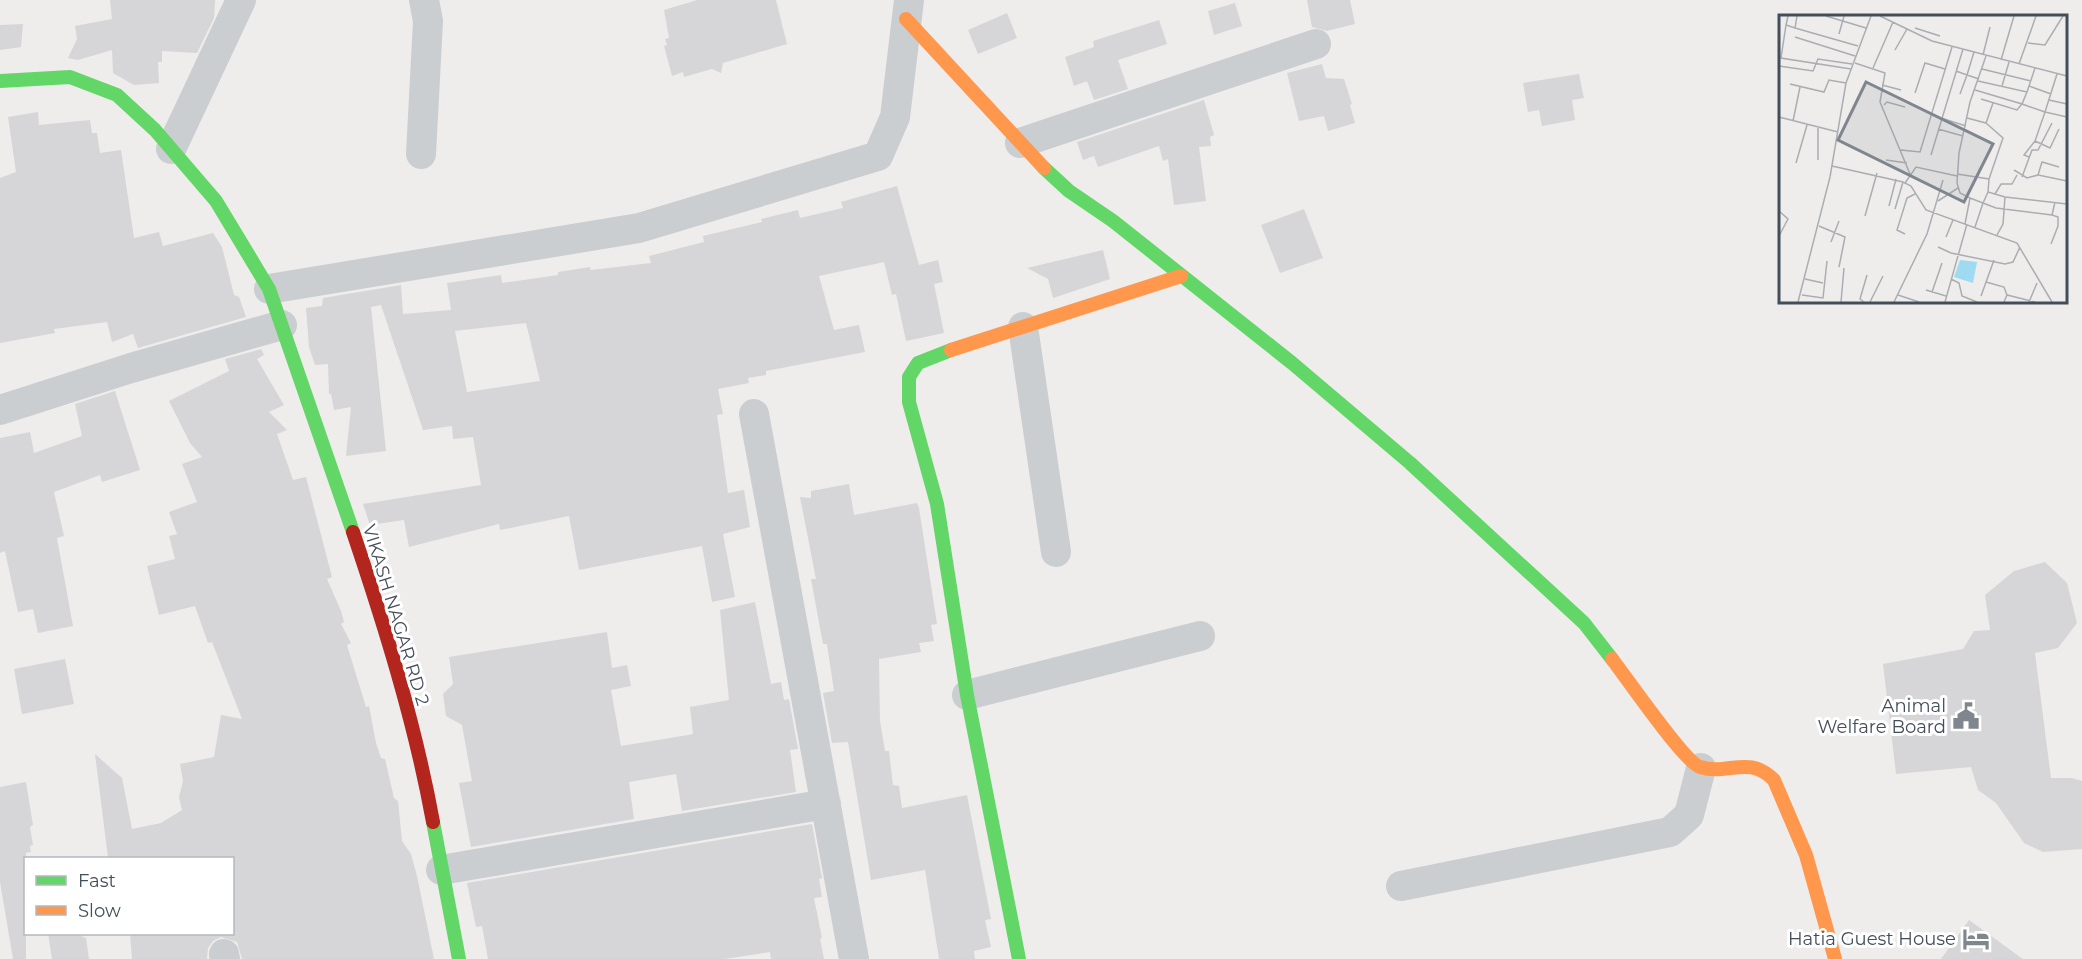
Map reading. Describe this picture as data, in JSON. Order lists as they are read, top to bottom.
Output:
{
  "streets": {
    "street": ["VIKASH NAGAR RD 2"]
  },
  "places": {
    "public building": ["Animal Welfare Board"],
    "hotel": ["Hatia Guest House"]
  },
  "legend": ["Fast", "Slow"]
}
